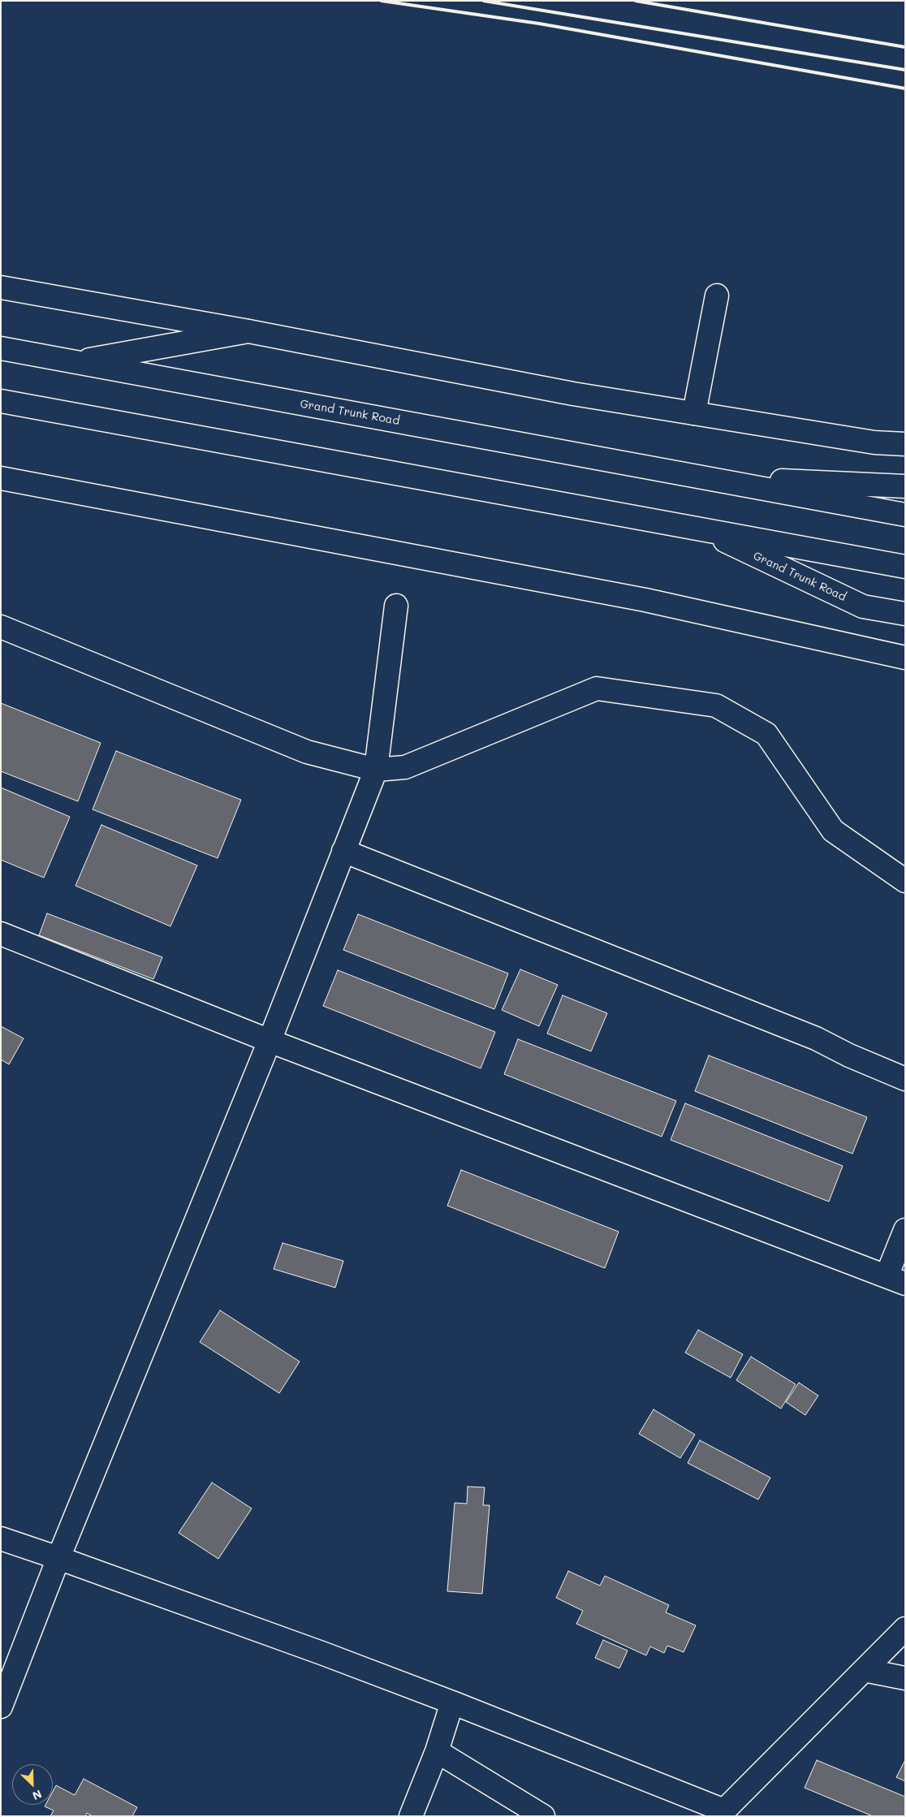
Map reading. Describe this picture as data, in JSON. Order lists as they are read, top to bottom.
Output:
{
  "streets": {
    "main road": ["Grand Trunk Road"]
  },
  "north": "bottom right"
}
